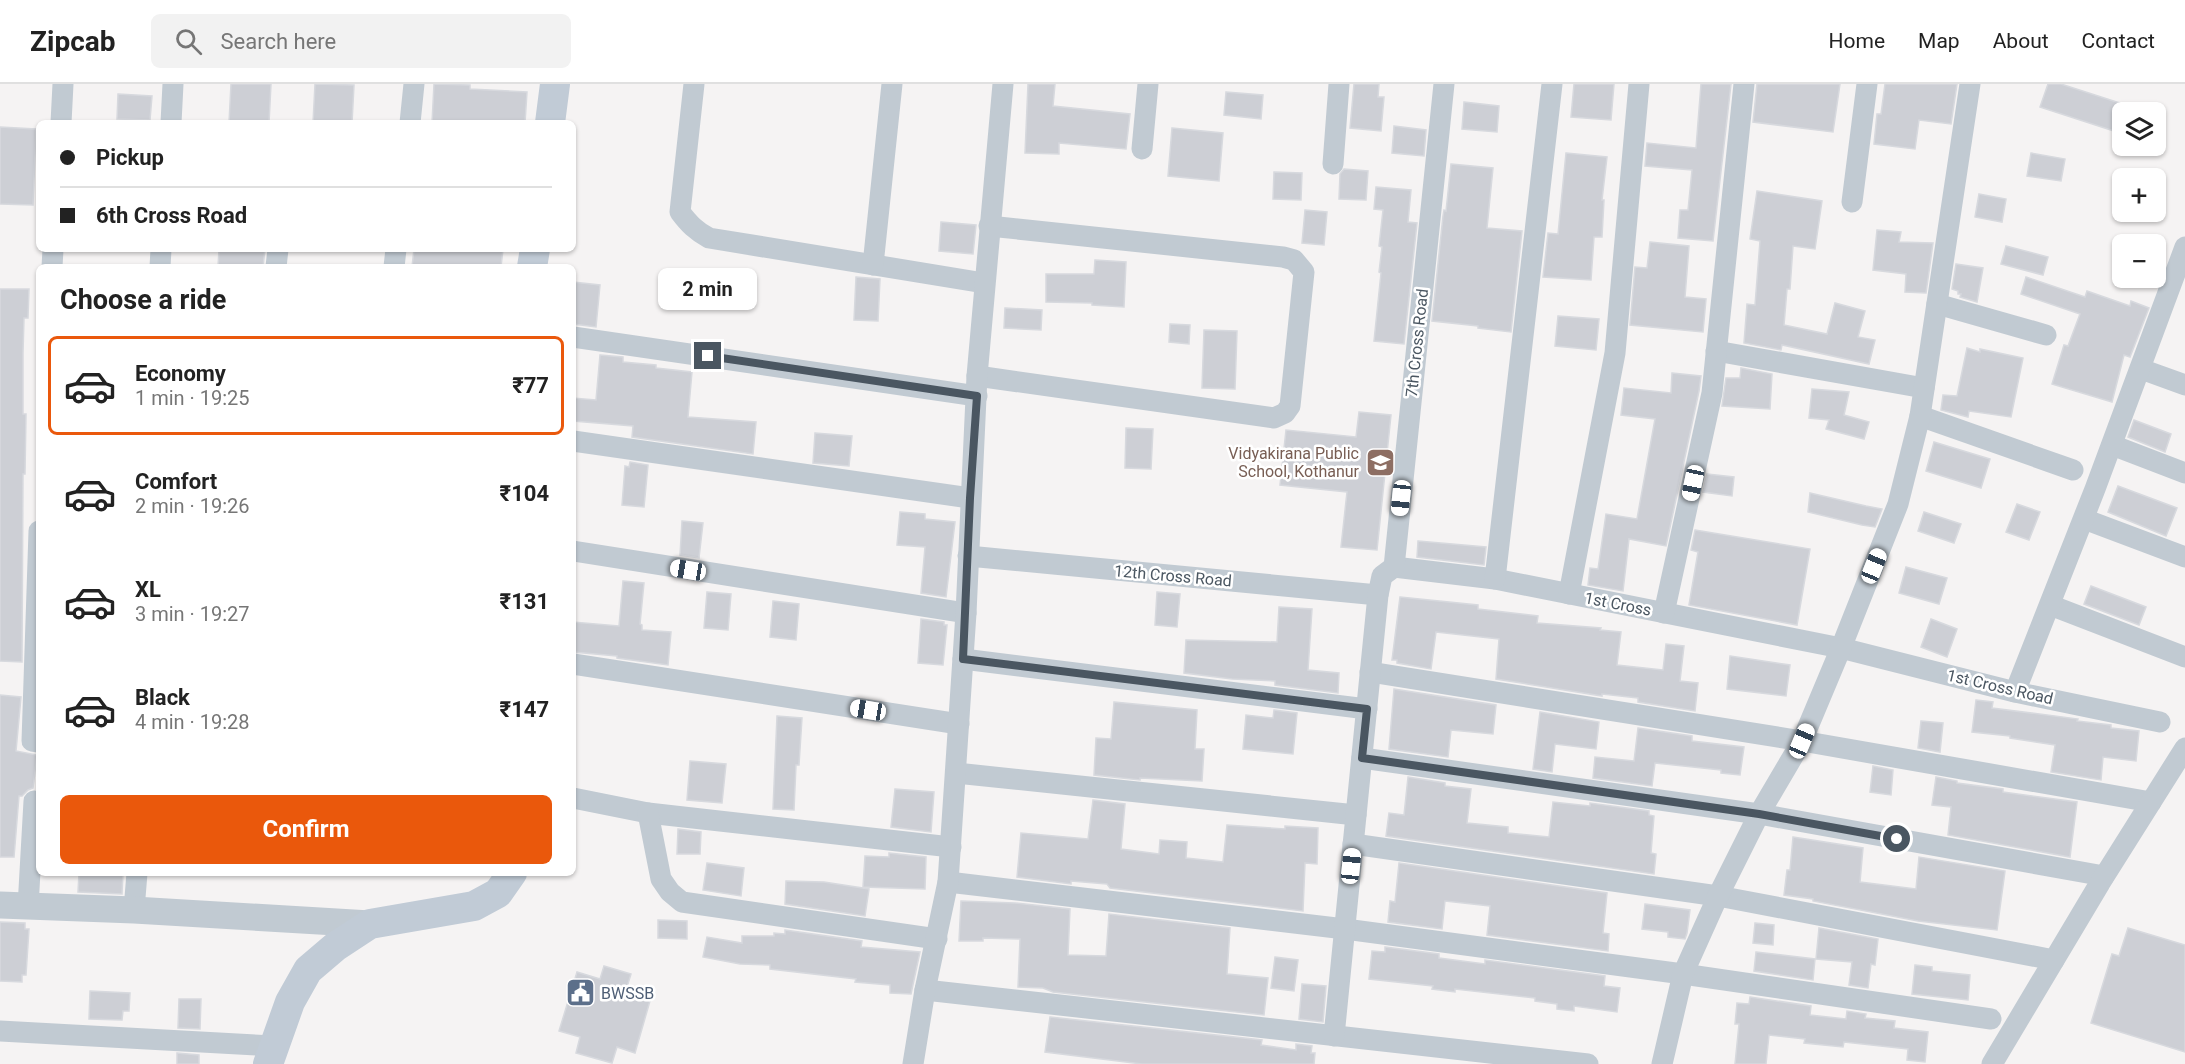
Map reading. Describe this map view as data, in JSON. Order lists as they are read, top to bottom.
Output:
{
  "streets": {
    "street": [
      "7th Cross Road",
      "12th Cross Road",
      "1st Cross",
      "1st Cross Road"
    ]
  },
  "crossings": [
    ["7th Cross Road", "12th Cross Road"],
    ["7th Cross Road", "1st Cross"],
    ["1st Cross", "1st Cross Road"]
  ],
  "places": {
    "school or university": ["Vidyakirana Public School, Kothanur"],
    "public building": ["BWSSB"]
  },
  "page": {
    "header": "Zipcab",
    "search": "Search here",
    "nav": [
      "Home",
      "Map",
      "About",
      "Contact"
    ],
    "map_buttons": ["+", "−"],
    "banner": ["Pickup", "6th Cross Road"],
    "heading": "Choose a ride",
    "bubble": "2 min",
    "list": [
      {
        "name": "Economy",
        "note": "1 min · 19:25",
        "value": "₹77"
      },
      {
        "name": "Comfort",
        "note": "2 min · 19:26",
        "value": "₹104"
      },
      {
        "name": "XL",
        "note": "3 min · 19:27",
        "value": "₹131"
      },
      {
        "name": "Black",
        "note": "4 min · 19:28",
        "value": "₹147"
      }
    ],
    "buttons": "Confirm"
  }
}
